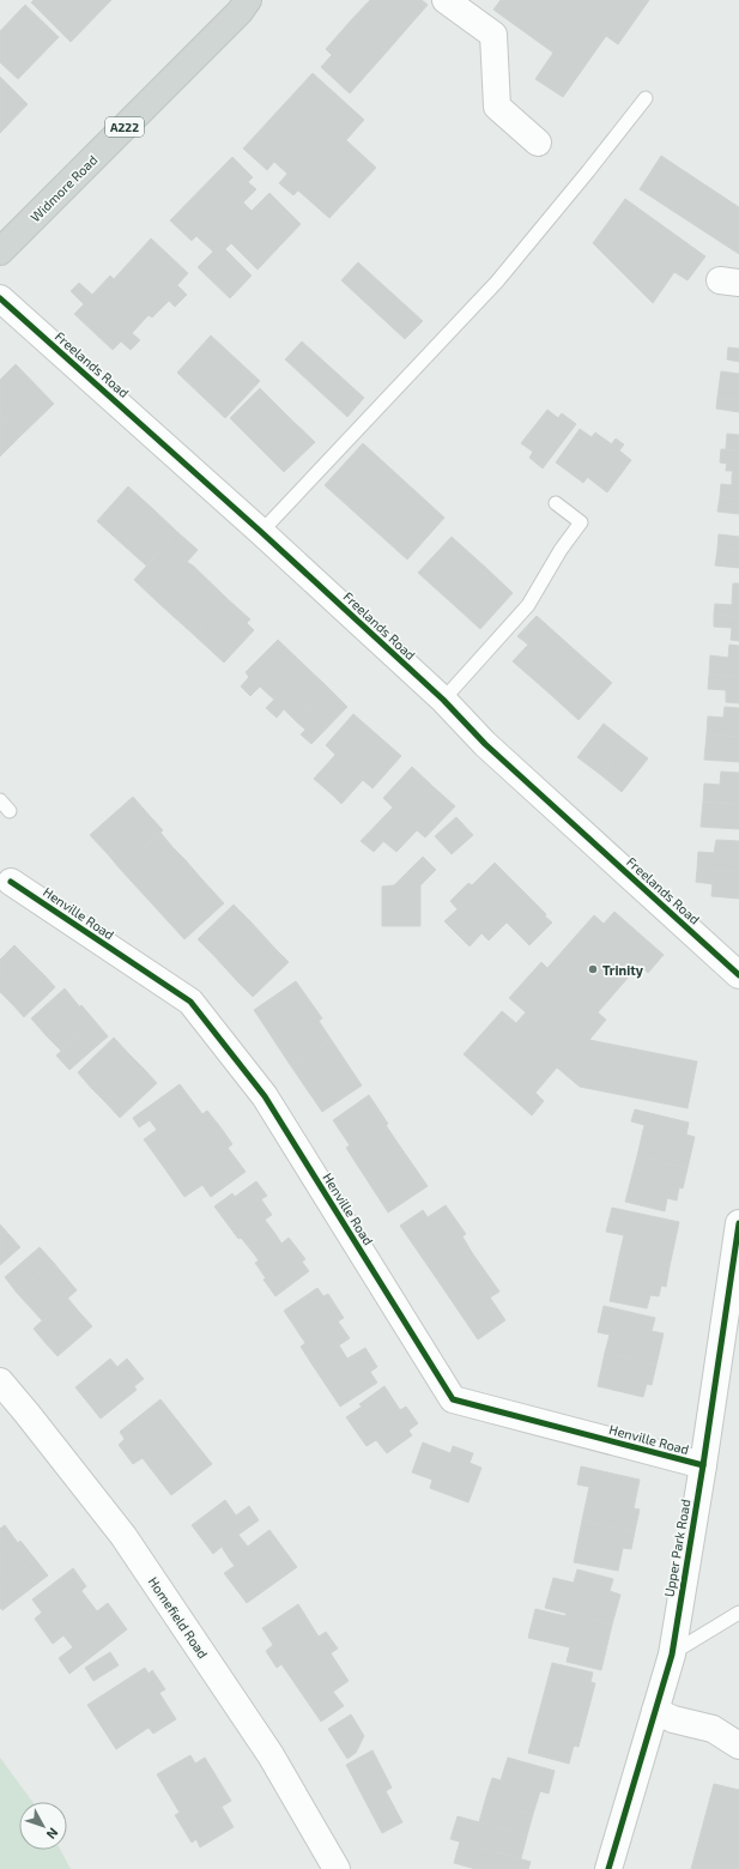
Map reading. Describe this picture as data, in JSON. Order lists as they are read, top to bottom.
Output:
{
  "streets": {
    "main road": ["A222", "Widmore Road"],
    "street": [
      "Freelands Road",
      "Henville Road",
      "Upper Park Road",
      "Homefield Road"
    ]
  },
  "crossings": [
    ["Henville Road", "Upper Park Road"]
  ],
  "places": ["Trinity"],
  "north": "bottom right"
}
